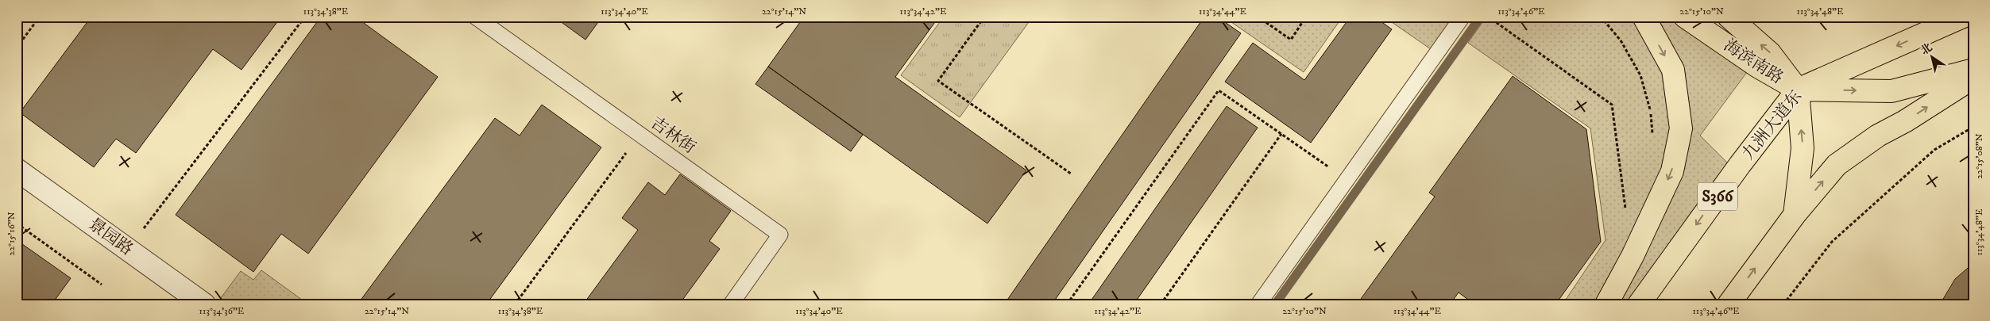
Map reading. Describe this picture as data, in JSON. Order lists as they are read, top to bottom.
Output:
{
  "streets": {
    "main road": ["海滨南路", "九洲大道东", "S366"],
    "street": ["景园路"],
    "lane": ["吉林街"]
  },
  "crossings": [
    ["海滨南路", "九洲大道东"]
  ],
  "north": "top left",
  "coordinates": [
    "113°34'38\"E",
    "113°34'40\"E",
    "22°15'14\"N",
    "113°34'42\"E",
    "113°34'44\"E",
    "113°34'46\"E",
    "22°15'10\"N",
    "113°34'48\"E",
    "22°15'08\"N",
    "22°15'16\"N",
    "113°34'36\"E"
  ]
}
